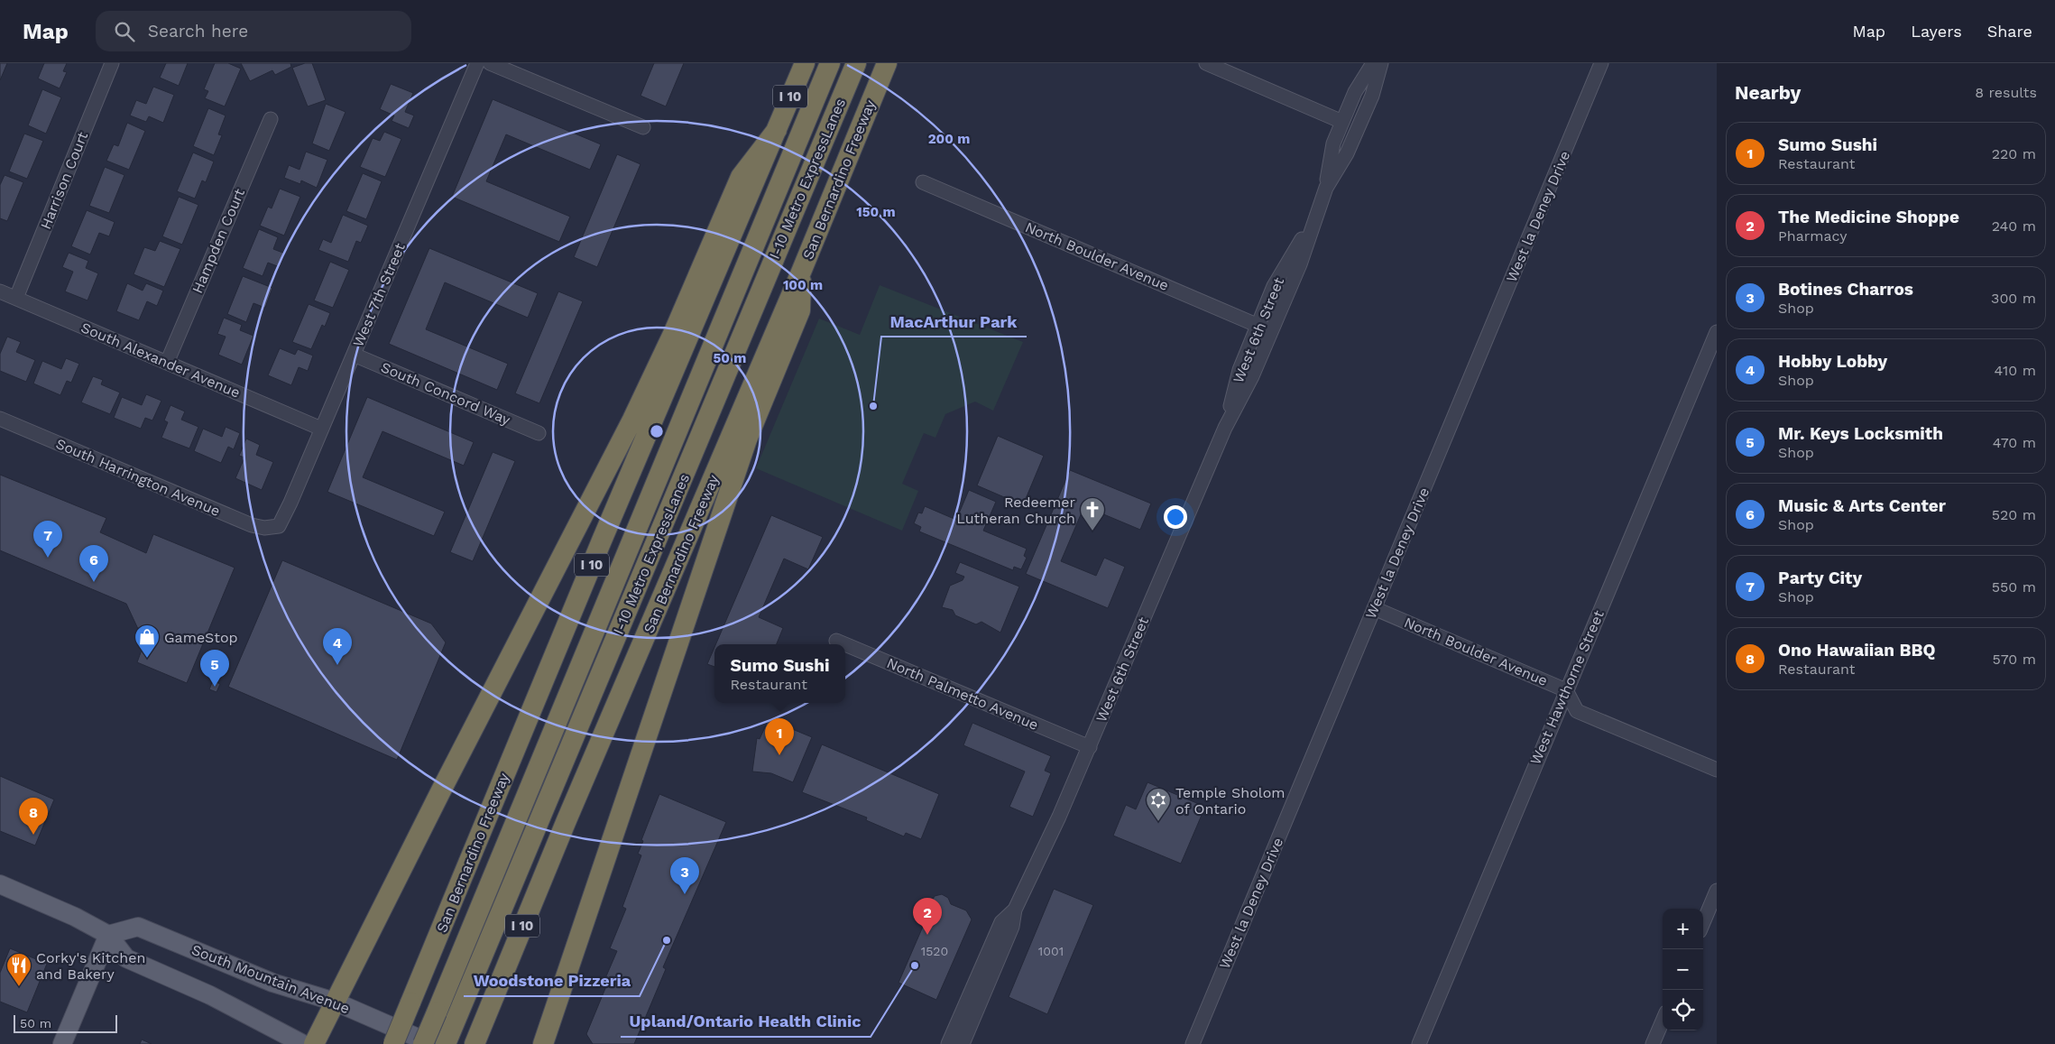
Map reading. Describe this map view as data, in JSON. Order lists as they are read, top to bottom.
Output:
{
  "streets": {
    "highway": ["I 10", "I-10 Metro ExpressLanes", "San Bernardino Freeway"],
    "main road": ["South Mountain Avenue"],
    "street": [
      "Harrison Court",
      "West la Deney Drive",
      "Hampden Court",
      "North Boulder Avenue",
      "West 7th Street",
      "West 6th Street",
      "South Alexander Avenue",
      "South Concord Way",
      "South Harrington Avenue",
      "West Hawthorne Street",
      "North Palmetto Avenue"
    ]
  },
  "crossings": [
    ["Harrison Court", "South Alexander Avenue"],
    ["West la Deney Drive", "North Boulder Avenue"],
    ["Hampden Court", "South Alexander Avenue"],
    ["North Boulder Avenue", "West 6th Street"],
    ["North Boulder Avenue", "West Hawthorne Street"],
    ["West 7th Street", "South Alexander Avenue"],
    ["West 7th Street", "South Concord Way"],
    ["West 7th Street", "South Harrington Avenue"],
    ["West 6th Street", "North Palmetto Avenue"]
  ],
  "places": {
    "other": ["MacArthur Park", "Woodstone Pizzeria", "Upland/Ontario Health Clinic"],
    "church": ["Redeemer Lutheran Church"],
    "shop": ["GameStop"],
    "synagogue": ["Temple Sholom of Ontario"],
    "restaurant": ["Corky's Kitchen and Bakery"]
  },
  "house_numbers": ["1520", "1001"],
  "scale_bar": "50 m",
  "page": {
    "header": "Map",
    "search": "Search here",
    "nav": ["Map", "Layers", "Share"],
    "heading": ["Nearby", "8 results"],
    "list": [
      {
        "mark": "1",
        "name": "Sumo Sushi",
        "note": "Restaurant",
        "value": "220 m"
      },
      {
        "mark": "2",
        "name": "The Medicine Shoppe",
        "note": "Pharmacy",
        "value": "240 m"
      },
      {
        "mark": "3",
        "name": "Botines Charros",
        "note": "Shop",
        "value": "300 m"
      },
      {
        "mark": "4",
        "name": "Hobby Lobby",
        "note": "Shop",
        "value": "410 m"
      },
      {
        "mark": "5",
        "name": "Mr. Keys Locksmith",
        "note": "Shop",
        "value": "470 m"
      },
      {
        "mark": "6",
        "name": "Music & Arts Center",
        "note": "Shop",
        "value": "520 m"
      },
      {
        "mark": "7",
        "name": "Party City",
        "note": "Shop",
        "value": "550 m"
      },
      {
        "mark": "8",
        "name": "Ono Hawaiian BBQ",
        "note": "Restaurant",
        "value": "570 m"
      }
    ],
    "pins": [
      "7",
      "6",
      "4",
      "5",
      "1",
      "8",
      "3",
      "2"
    ],
    "popup": ["Sumo Sushi", "Restaurant"],
    "map_buttons": ["+", "−"],
    "scale": "50 m"
  },
  "rings": [
    "200 m",
    "150 m",
    "100 m",
    "50 m"
  ]
}
